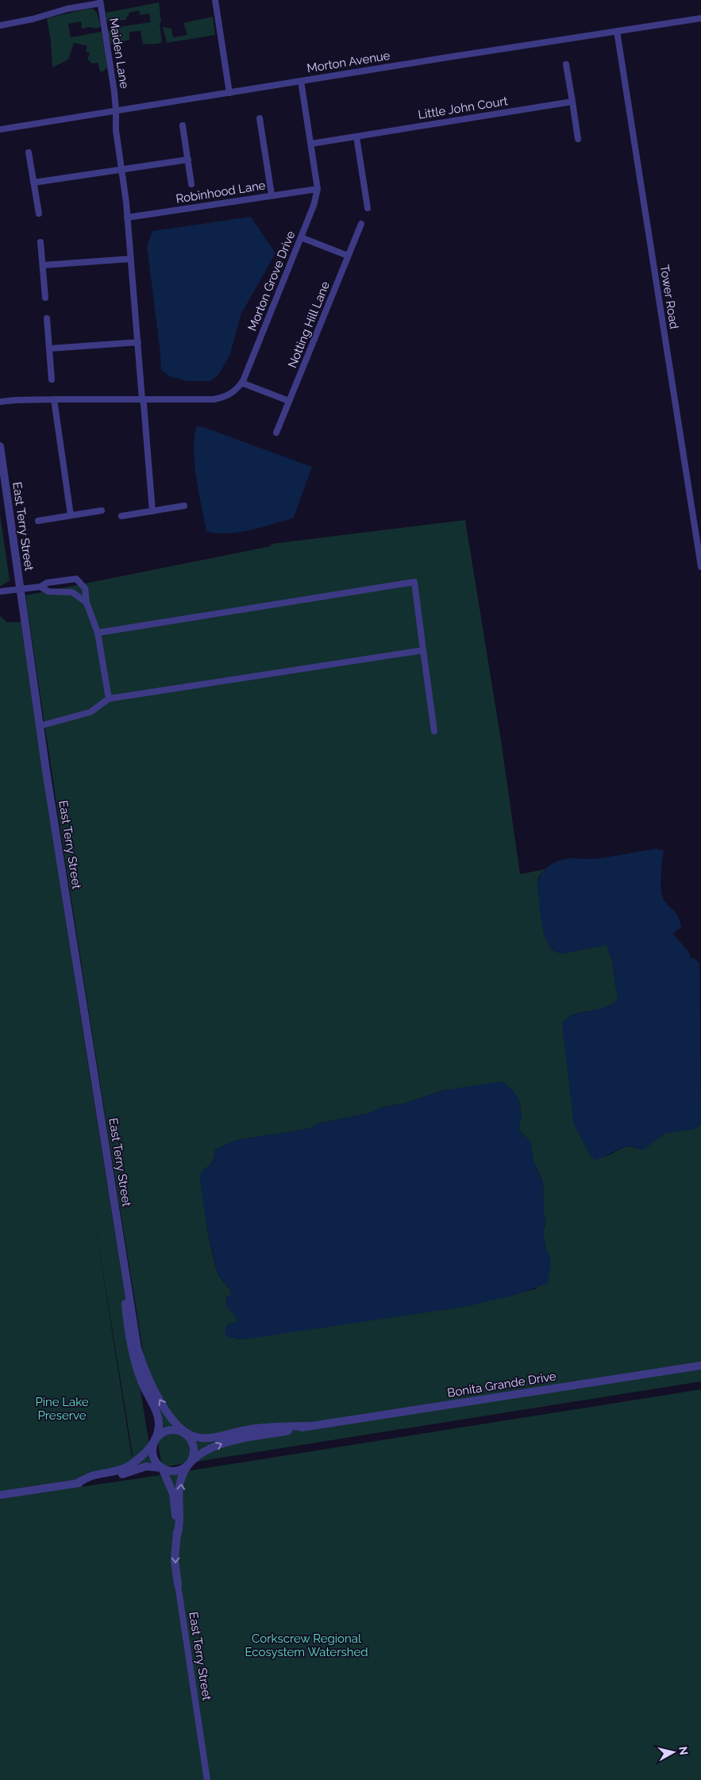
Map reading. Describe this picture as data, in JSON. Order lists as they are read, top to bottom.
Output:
{
  "streets": {
    "street": [
      "Maiden Lane",
      "Morton Avenue",
      "Little John Court",
      "Robinhood Lane",
      "Morton Grove Drive",
      "Tower Road",
      "Notting Hill Lane",
      "East Terry Street",
      "Bonita Grande Drive"
    ]
  },
  "crossings": [
    ["Maiden Lane", "Morton Avenue"],
    ["Maiden Lane", "Robinhood Lane"],
    ["Maiden Lane", "Morton Grove Drive"],
    ["Morton Avenue", "Morton Grove Drive"],
    ["Morton Avenue", "Tower Road"],
    ["Little John Court", "Morton Grove Drive"],
    ["Robinhood Lane", "Morton Grove Drive"],
    ["East Terry Street", "Bonita Grande Drive"]
  ],
  "parks": ["Pine Lake Preserve", "Corkscrew Regional Ecosystem Watershed"],
  "north": "right"
}
